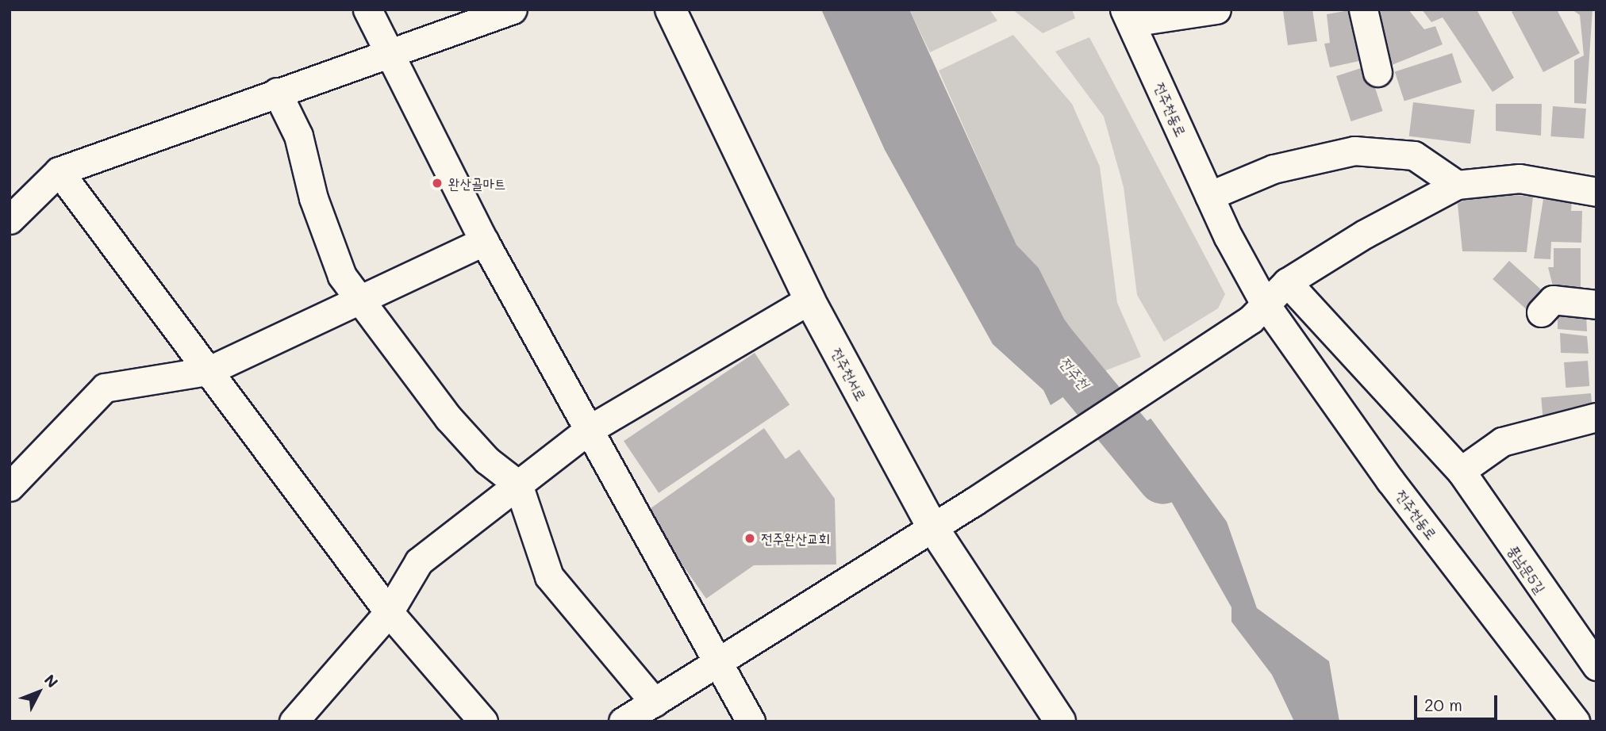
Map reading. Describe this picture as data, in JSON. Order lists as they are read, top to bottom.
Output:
{
  "streets": {
    "street": ["전주천동로", "전주천서로", "풍남문5길"]
  },
  "water": ["전주천"],
  "places": ["완산골마트", "전주완산교회"],
  "scale_bar": "20 m",
  "north": "top right"
}
